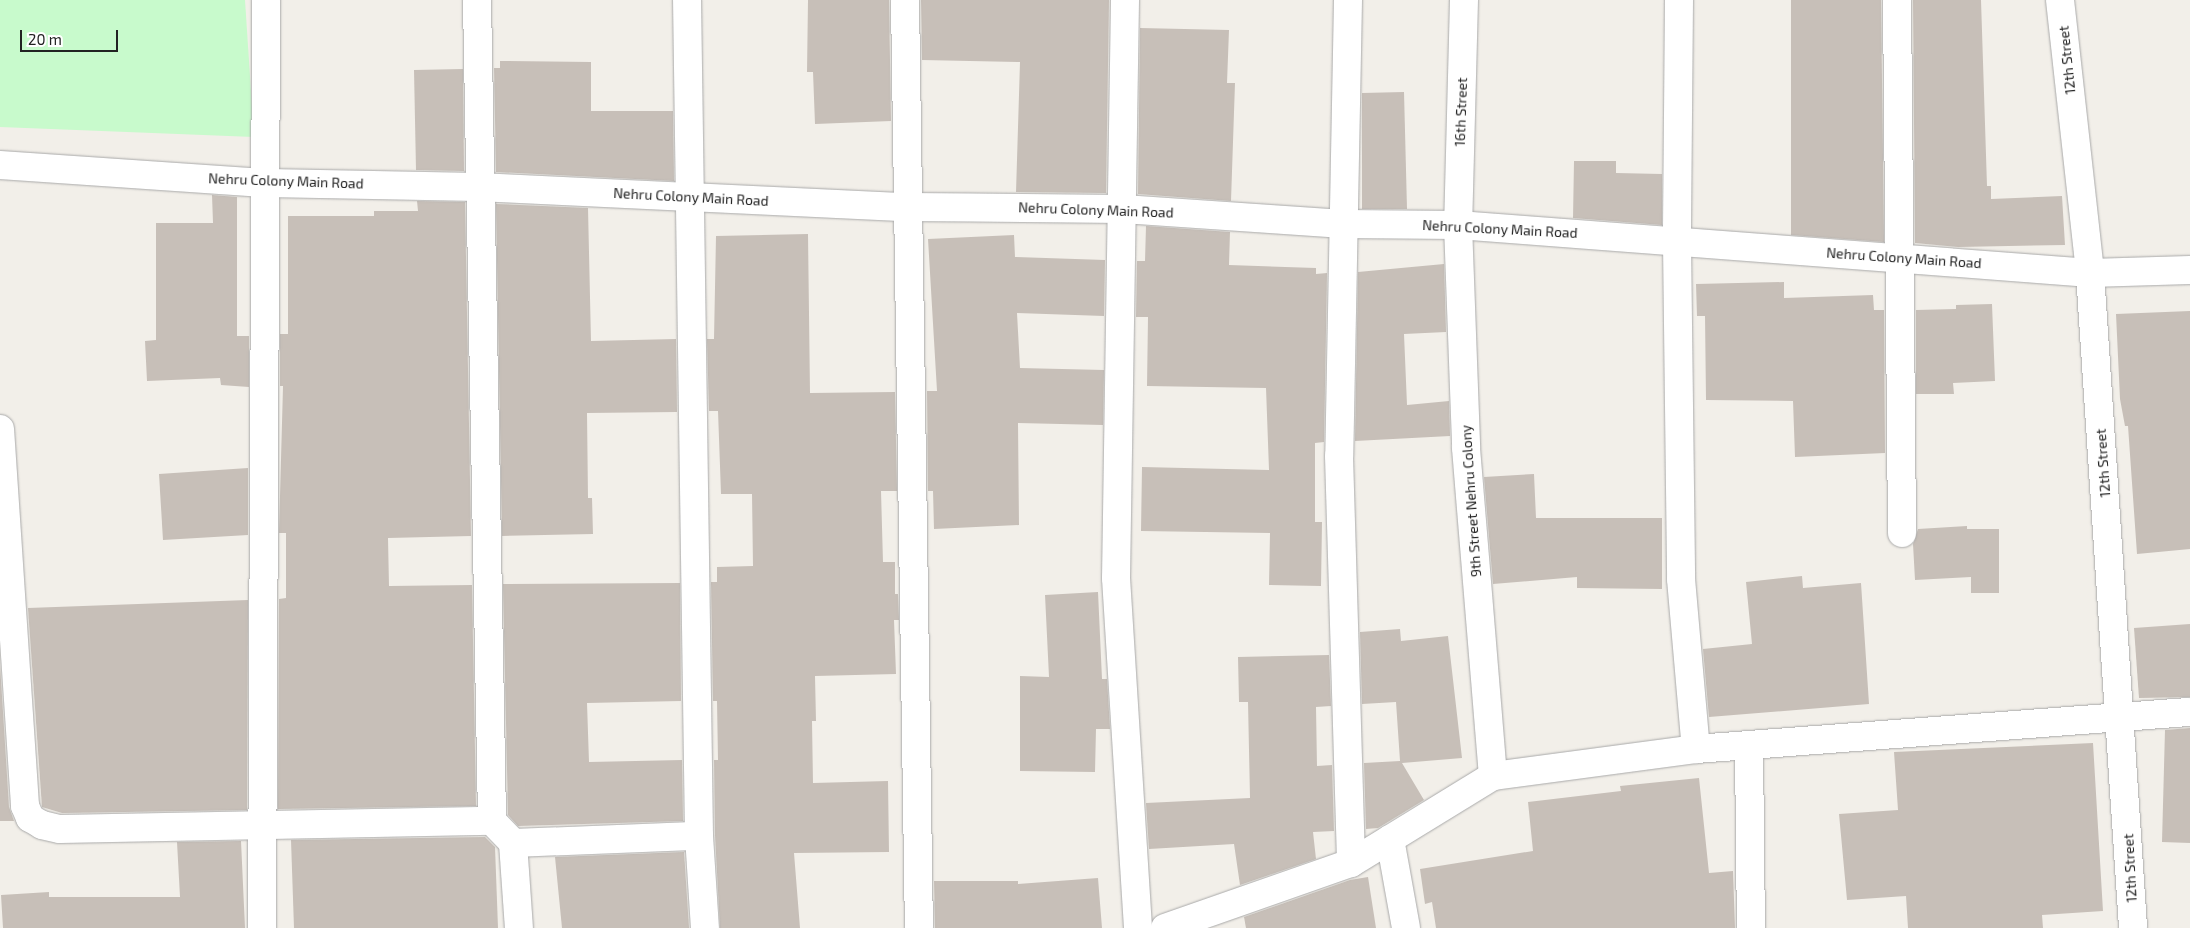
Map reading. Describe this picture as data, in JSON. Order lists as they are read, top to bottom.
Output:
{
  "streets": {
    "street": [
      "12th Street",
      "16th Street",
      "Nehru Colony Main Road",
      "9th Street Nehru Colony"
    ]
  },
  "crossings": [
    ["12th Street", "Nehru Colony Main Road"],
    ["16th Street", "Nehru Colony Main Road"],
    ["16th Street", "9th Street Nehru Colony"],
    ["Nehru Colony Main Road", "9th Street Nehru Colony"]
  ],
  "scale_bar": "20 m"
}
